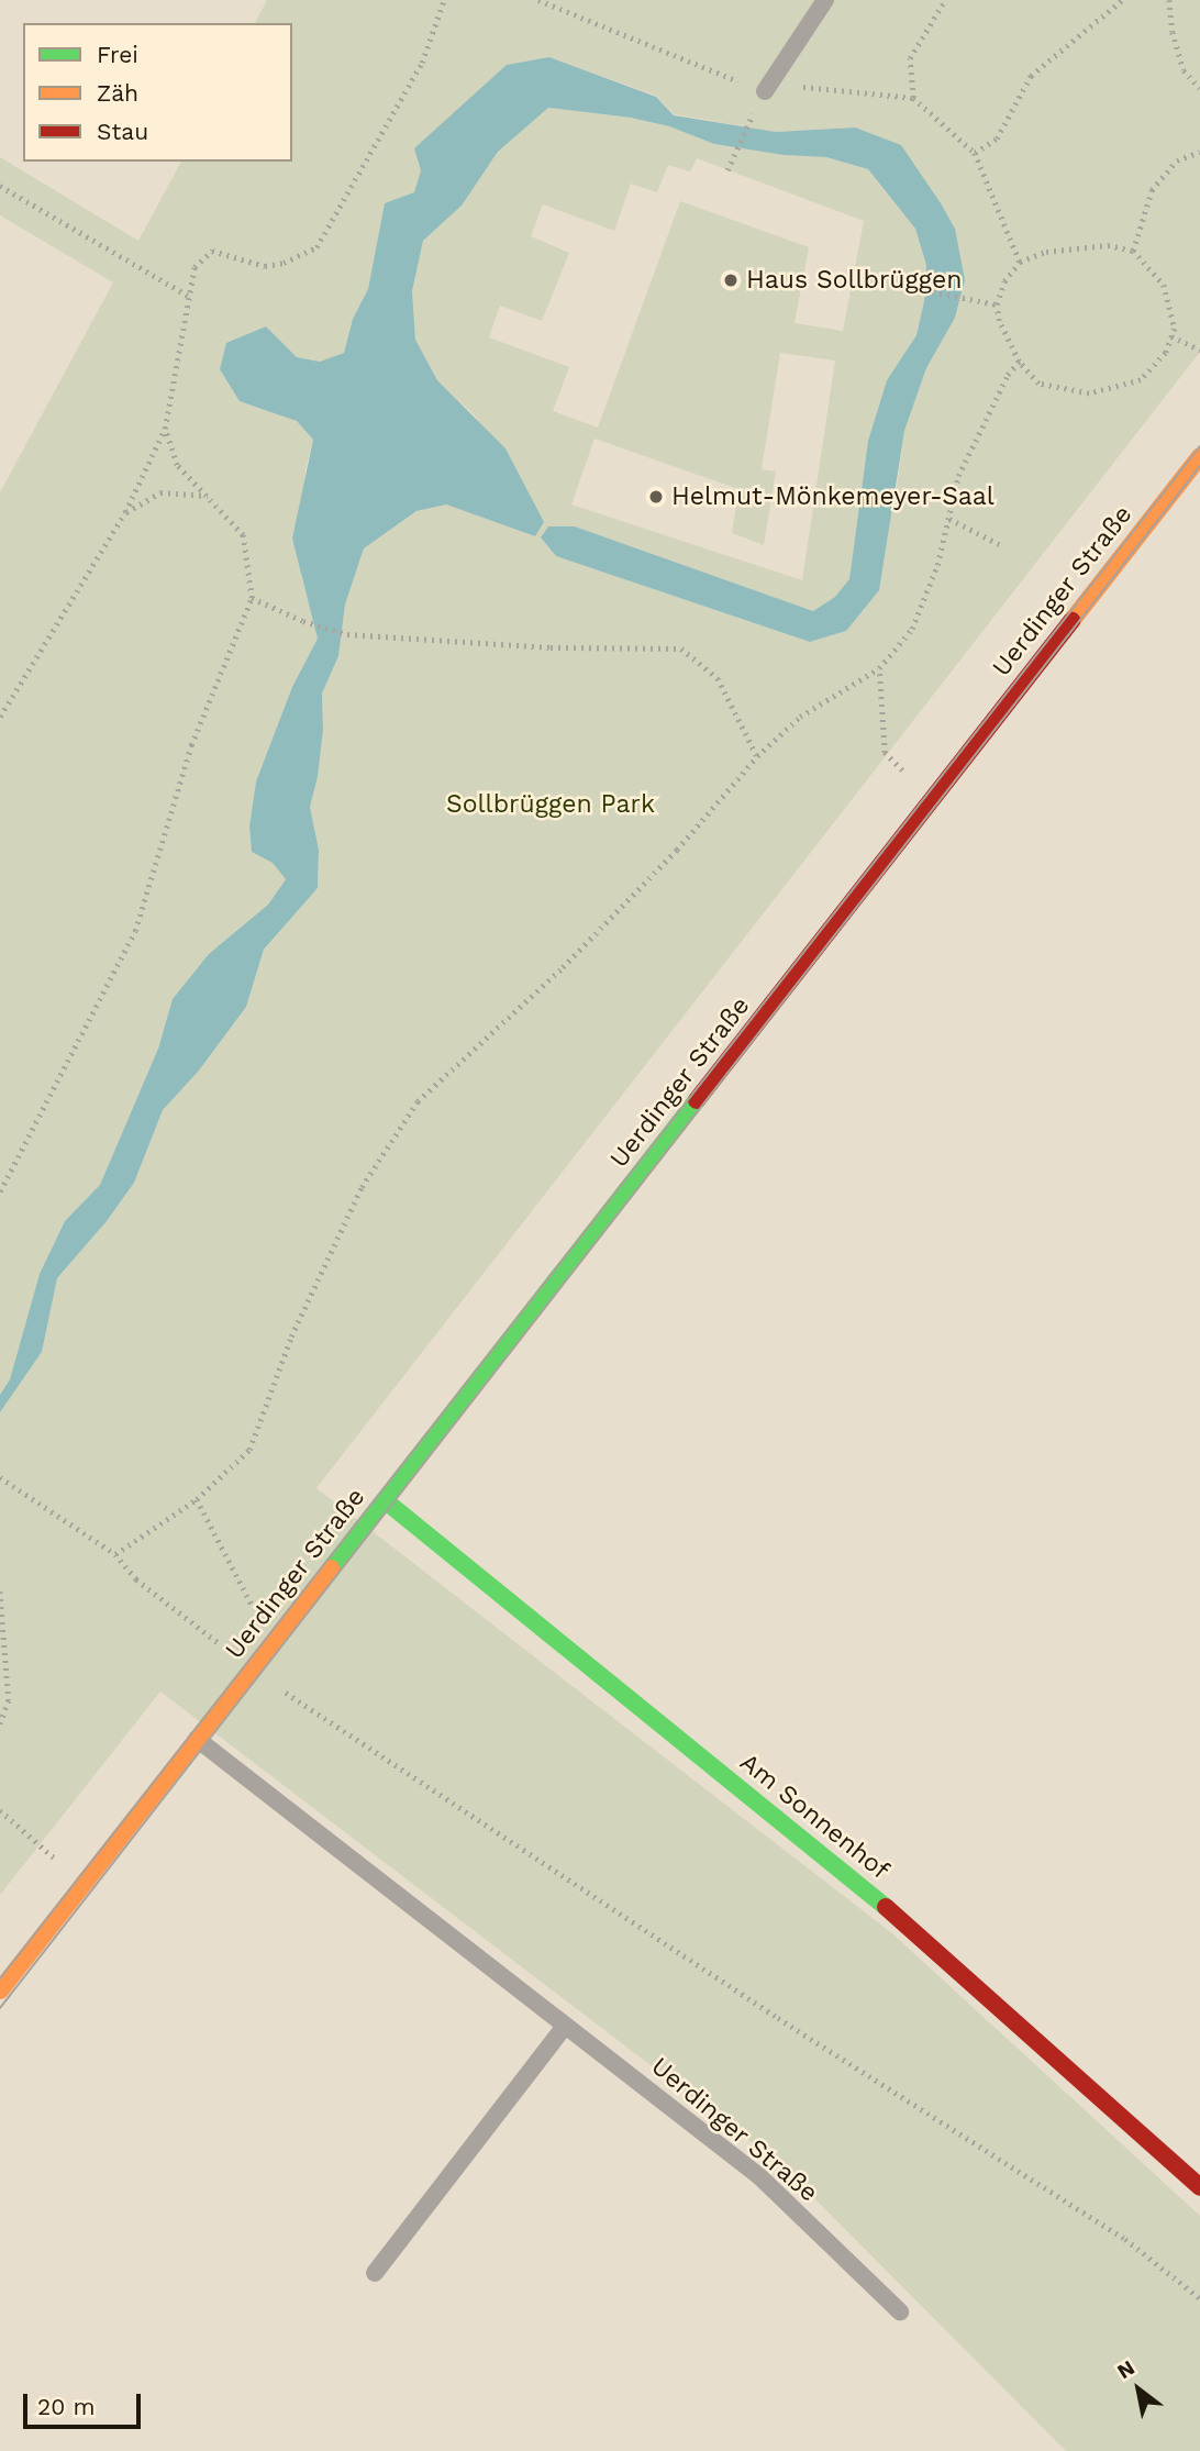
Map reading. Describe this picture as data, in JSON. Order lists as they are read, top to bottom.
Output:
{
  "streets": {
    "main road": ["Uerdinger Straße", "Am Sonnenhof"]
  },
  "crossings": [
    ["Uerdinger Straße", "Am Sonnenhof"]
  ],
  "parks": ["Sollbrüggen Park"],
  "places": ["Haus Sollbrüggen", "Helmut-Mönkemeyer-Saal"],
  "legend": ["Frei", "Zäh", "Stau"],
  "scale_bar": "20 m",
  "north": "top left"
}
